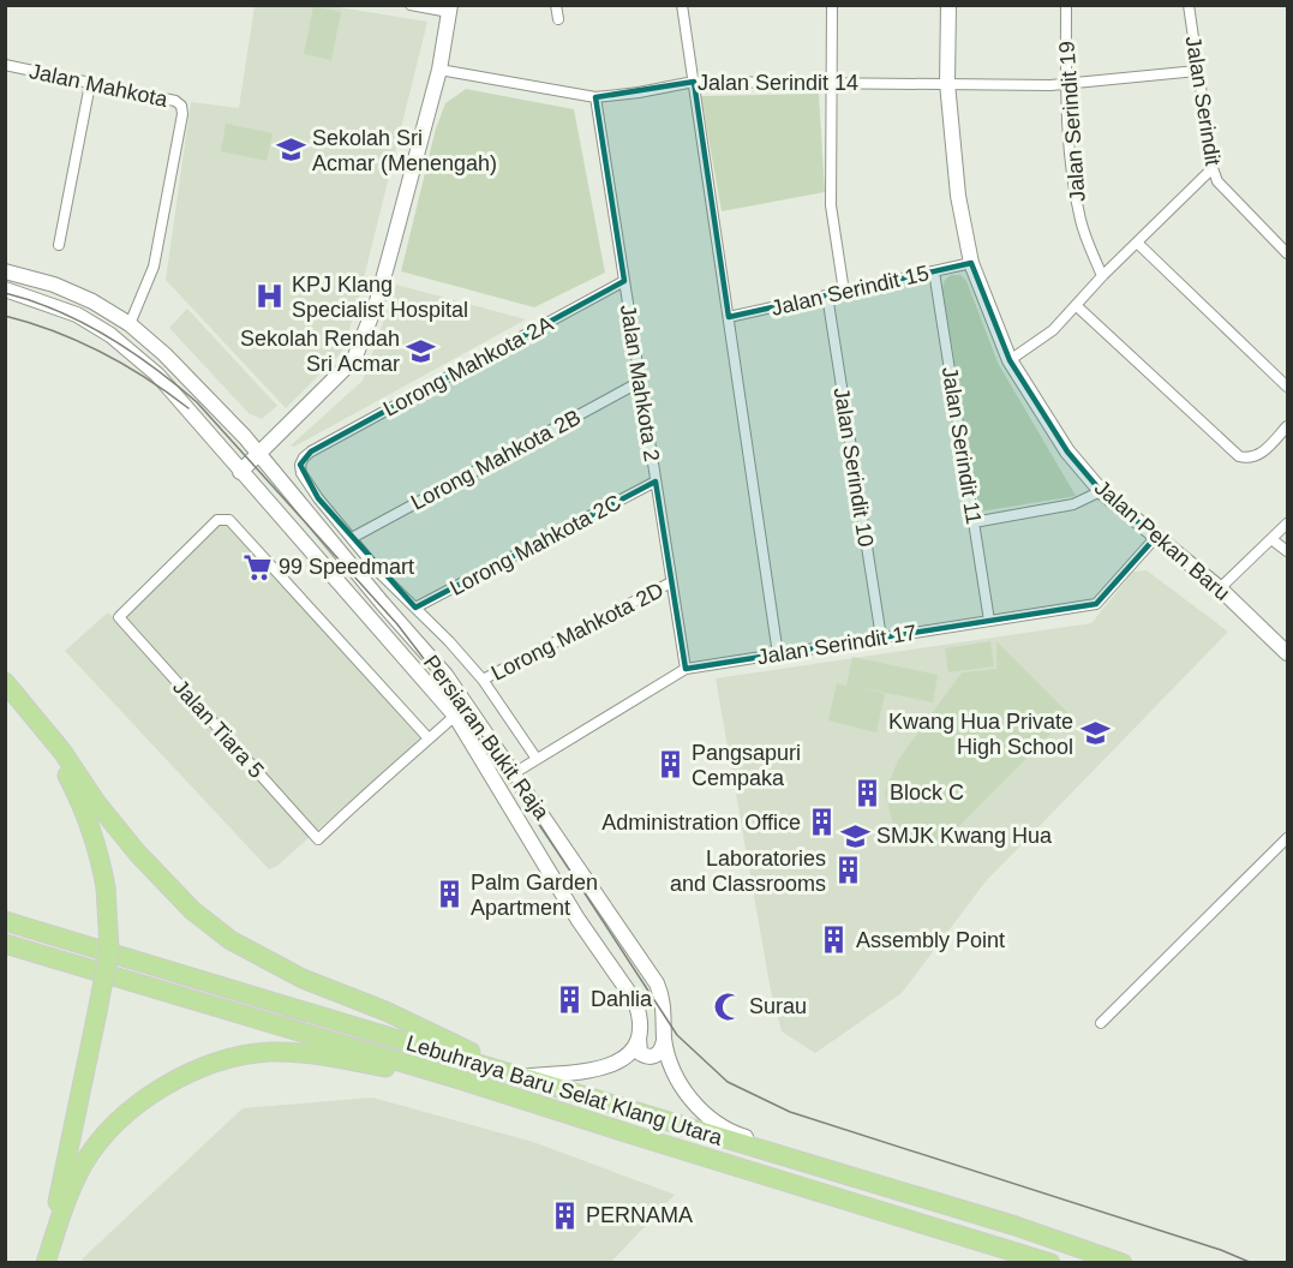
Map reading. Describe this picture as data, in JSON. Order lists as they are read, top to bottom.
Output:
{
  "streets": {
    "highway": ["Lebuhraya Baru Selat Klang Utara"],
    "main road": ["Jalan Pekan Baru", "Persiaran Bukit Raja"],
    "street": [
      "Jalan Serindit 14",
      "Jalan Mahkota",
      "Jalan Serindit",
      "Jalan Serindit 19",
      "Jalan Serindit 15",
      "Lorong Mahkota 2A",
      "Jalan Mahkota 2",
      "Jalan Serindit 11",
      "Lorong Mahkota 2B",
      "Jalan Serindit 10",
      "Lorong Mahkota 2C",
      "Lorong Mahkota 2D",
      "Jalan Serindit 17",
      "Jalan Tiara 5"
    ]
  },
  "crossings": [
    ["Jalan Serindit 14", "Jalan Serindit"],
    ["Jalan Serindit 14", "Jalan Serindit 19"],
    ["Jalan Serindit 14", "Jalan Mahkota 2"],
    ["Jalan Serindit 14", "Jalan Pekan Baru"],
    ["Jalan Mahkota", "Persiaran Bukit Raja"],
    ["Jalan Serindit 15", "Jalan Serindit 11"],
    ["Jalan Serindit 15", "Jalan Serindit 10"],
    ["Jalan Serindit 15", "Jalan Pekan Baru"],
    ["Lorong Mahkota 2A", "Jalan Mahkota 2"],
    ["Lorong Mahkota 2A", "Lorong Mahkota 2B"],
    ["Jalan Mahkota 2", "Lorong Mahkota 2B"],
    ["Jalan Mahkota 2", "Lorong Mahkota 2C"],
    ["Jalan Mahkota 2", "Lorong Mahkota 2D"],
    ["Jalan Mahkota 2", "Jalan Serindit 17"],
    ["Jalan Serindit 11", "Jalan Serindit 17"],
    ["Jalan Serindit 10", "Jalan Serindit 17"],
    ["Jalan Pekan Baru", "Jalan Serindit 17"],
    ["Jalan Serindit 17", "Persiaran Bukit Raja"],
    ["Persiaran Bukit Raja", "Lebuhraya Baru Selat Klang Utara"]
  ],
  "places": {
    "school or university": [
      "Sekolah Sri Acmar (Menengah)",
      "Sekolah Rendah Sri Acmar",
      "Kwang Hua Private High School",
      "SMJK Kwang Hua"
    ],
    "hospital": ["KPJ Klang Specialist Hospital"],
    "supermarket": ["99 Speedmart"],
    "building": [
      "Pangsapuri Cempaka",
      "Block C",
      "Administration Office",
      "Laboratories and Classrooms",
      "Palm Garden Apartment",
      "Assembly Point",
      "Dahlia",
      "PERNAMA"
    ],
    "mosque": ["Surau"]
  }
}
